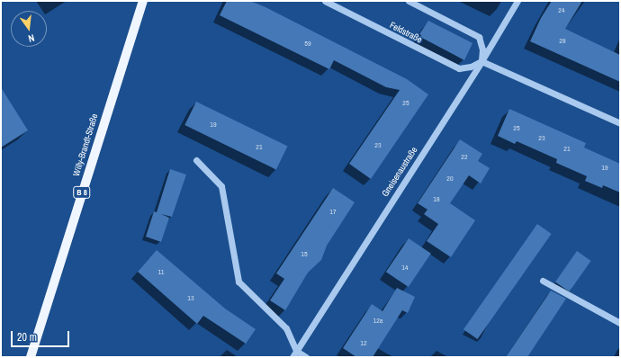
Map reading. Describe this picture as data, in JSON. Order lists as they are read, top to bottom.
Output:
{
  "streets": {
    "main road": ["Willy-Brandt-Straße", "B 8"],
    "street": ["Feldstraße", "Gneisenaustraße"]
  },
  "crossings": [
    ["Feldstraße", "Gneisenaustraße"]
  ],
  "house_numbers": [
    "24",
    "28",
    "59",
    "25",
    "19",
    "25",
    "23",
    "23",
    "21",
    "21",
    "22",
    "19",
    "20",
    "18",
    "17",
    "15",
    "14",
    "11",
    "13",
    "12a",
    "12"
  ],
  "scale_bar": "20 m",
  "north": "bottom"
}
